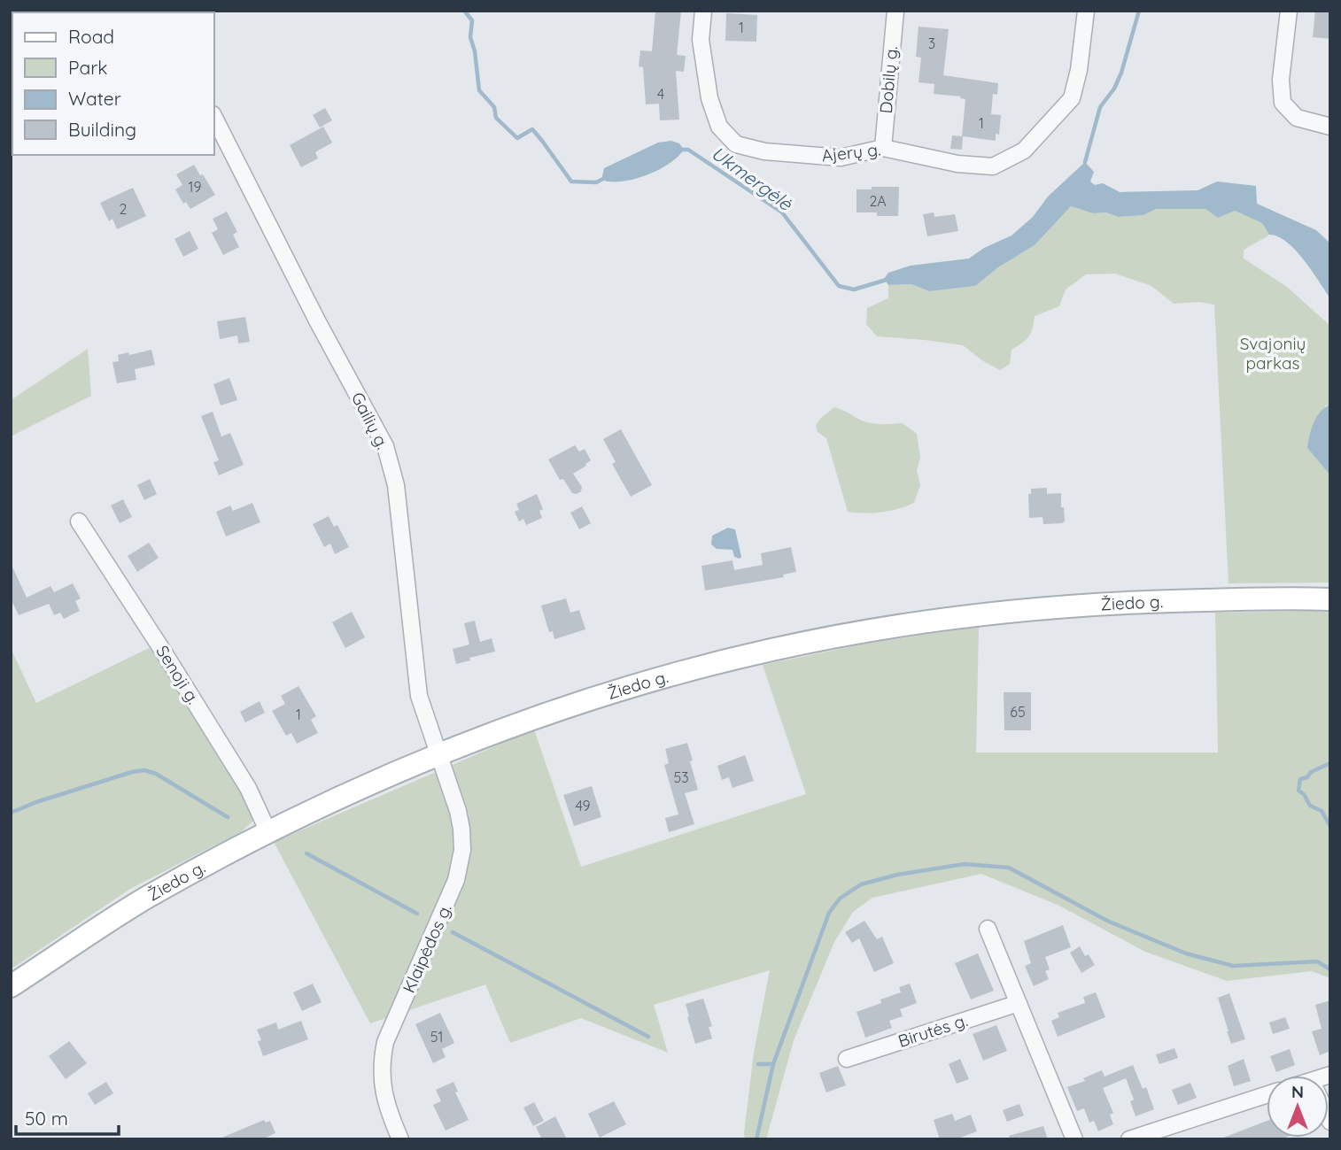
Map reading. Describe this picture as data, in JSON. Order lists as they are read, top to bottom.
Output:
{
  "streets": {
    "street": [
      "Dobilų g.",
      "Ajerų g.",
      "Gailių g.",
      "Žiedo g.",
      "Senoji g.",
      "Klaipėdos g.",
      "Birutės g."
    ]
  },
  "crossings": [
    ["Dobilų g.", "Ajerų g."],
    ["Gailių g.", "Žiedo g."],
    ["Gailių g.", "Klaipėdos g."],
    ["Žiedo g.", "Senoji g."],
    ["Žiedo g.", "Klaipėdos g."]
  ],
  "water": ["Ukmergėlė"],
  "parks": ["Svajonių parkas"],
  "house_numbers": [
    "1",
    "3",
    "4",
    "1",
    "19",
    "2A",
    "2",
    "65",
    "1",
    "53",
    "49",
    "51"
  ],
  "legend": [
    "Road",
    "Park",
    "Water",
    "Building"
  ],
  "scale_bar": "50 m",
  "north": "top"
}
